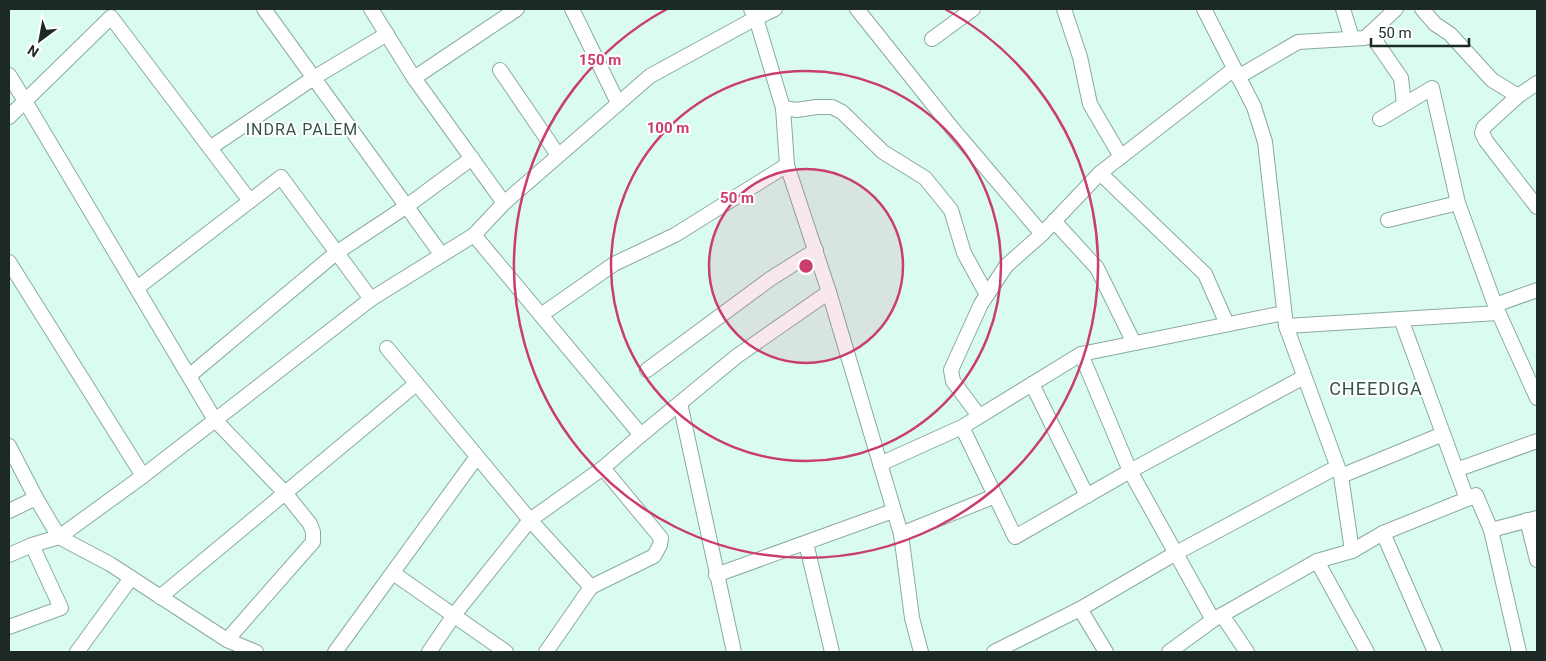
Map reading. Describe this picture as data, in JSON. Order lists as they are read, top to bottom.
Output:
{
  "districts": ["INDRA PALEM", "CHEEDIGA"],
  "scale_bar": "50 m",
  "north": "bottom left",
  "rings": ["150 m", "100 m", "50 m"]
}
